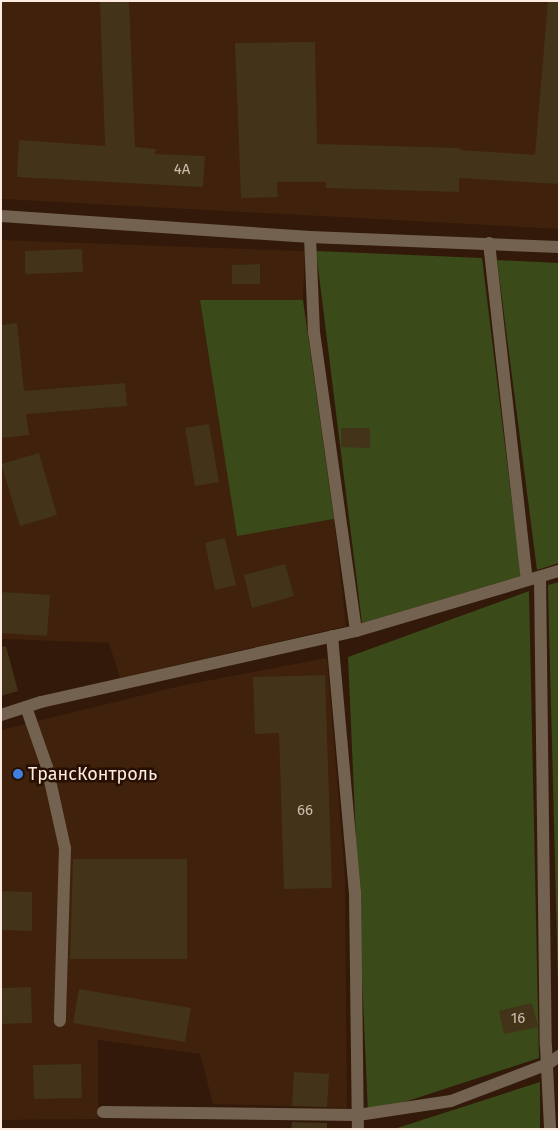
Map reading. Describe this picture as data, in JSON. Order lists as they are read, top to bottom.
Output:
{
  "places": ["ТрансКонтроль"],
  "house_numbers": ["4А", "66", "16"]
}
